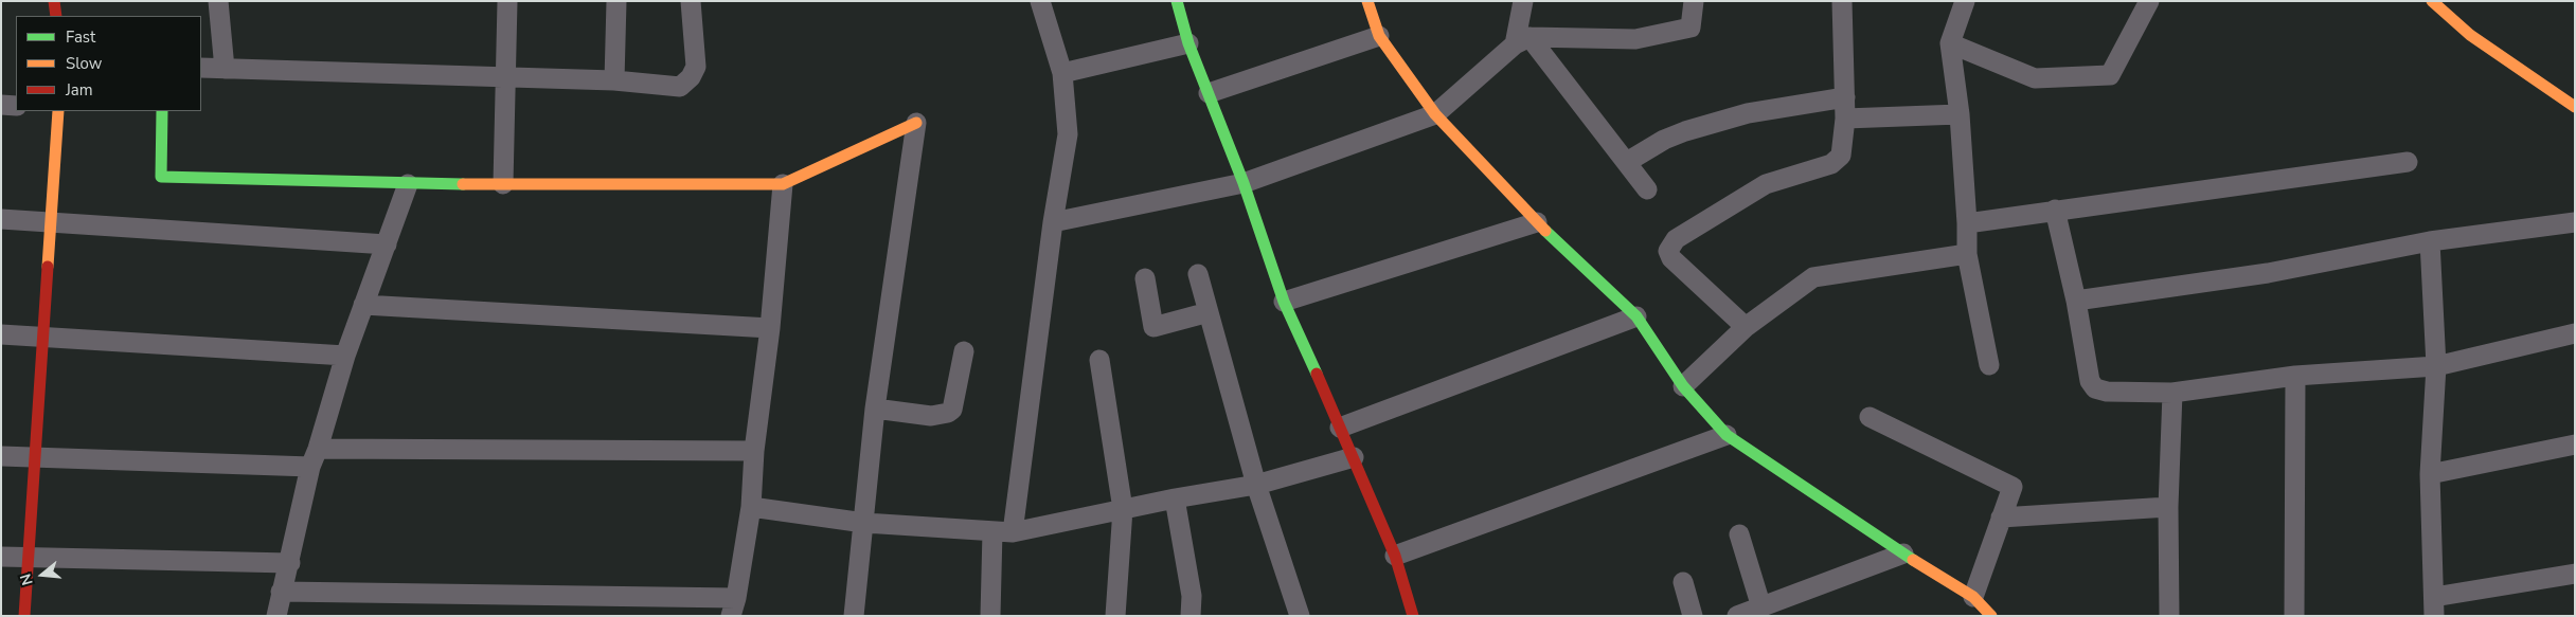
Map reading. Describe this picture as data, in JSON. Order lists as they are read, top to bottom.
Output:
{
  "legend": ["Fast", "Slow", "Jam"],
  "north": "left"
}
